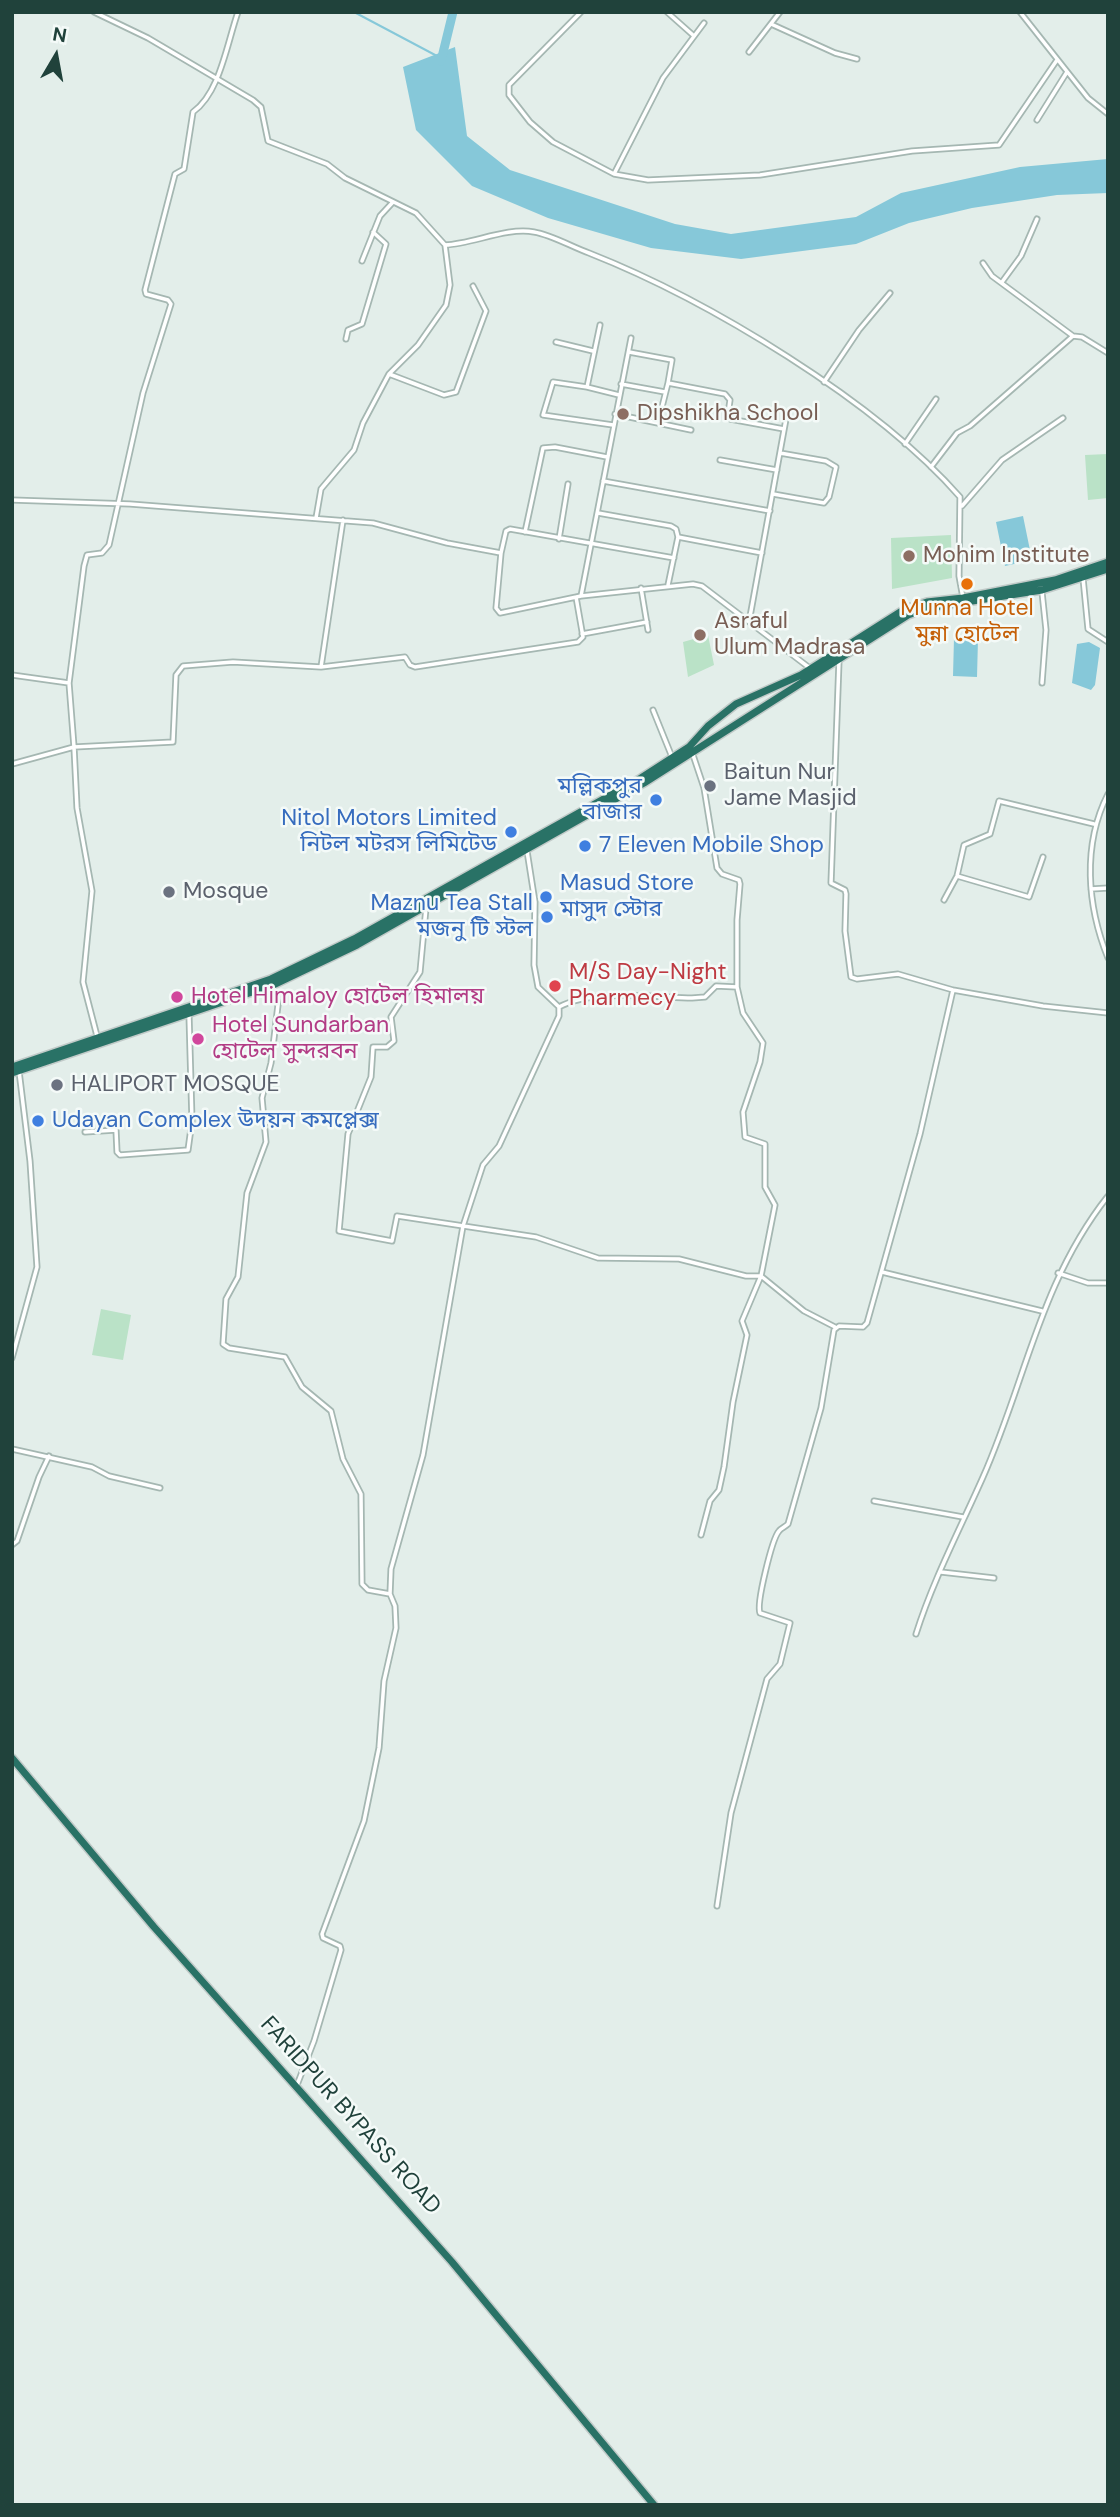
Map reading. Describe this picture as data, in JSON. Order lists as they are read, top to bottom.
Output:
{
  "streets": {
    "highway": ["FARIDPUR BYPASS ROAD"]
  },
  "places": [
    "Dipshikha School",
    "Mohim Institute",
    "Munna Hotel মুন্না হোটেল",
    "Asraful Ulum Madrasa",
    "Baitun Nur Jame Masjid",
    "মল্লিকপুর বাজার",
    "Nitol Motors Limited নিটল মটরস লিমিটেড",
    "7 Eleven Mobile Shop",
    "Mosque",
    "Masud Store মাসুদ স্টোর",
    "Maznu Tea Stall মজনু টি স্টল",
    "M/S Day-Night Pharmecy",
    "Hotel Himaloy হোটেল হিমালয়",
    "Hotel Sundarban হোটেল সুন্দরবন",
    "HALIPORT MOSQUE",
    "Udayan Complex উদয়ন কমপ্লেক্স"
  ],
  "north": "top"
}
